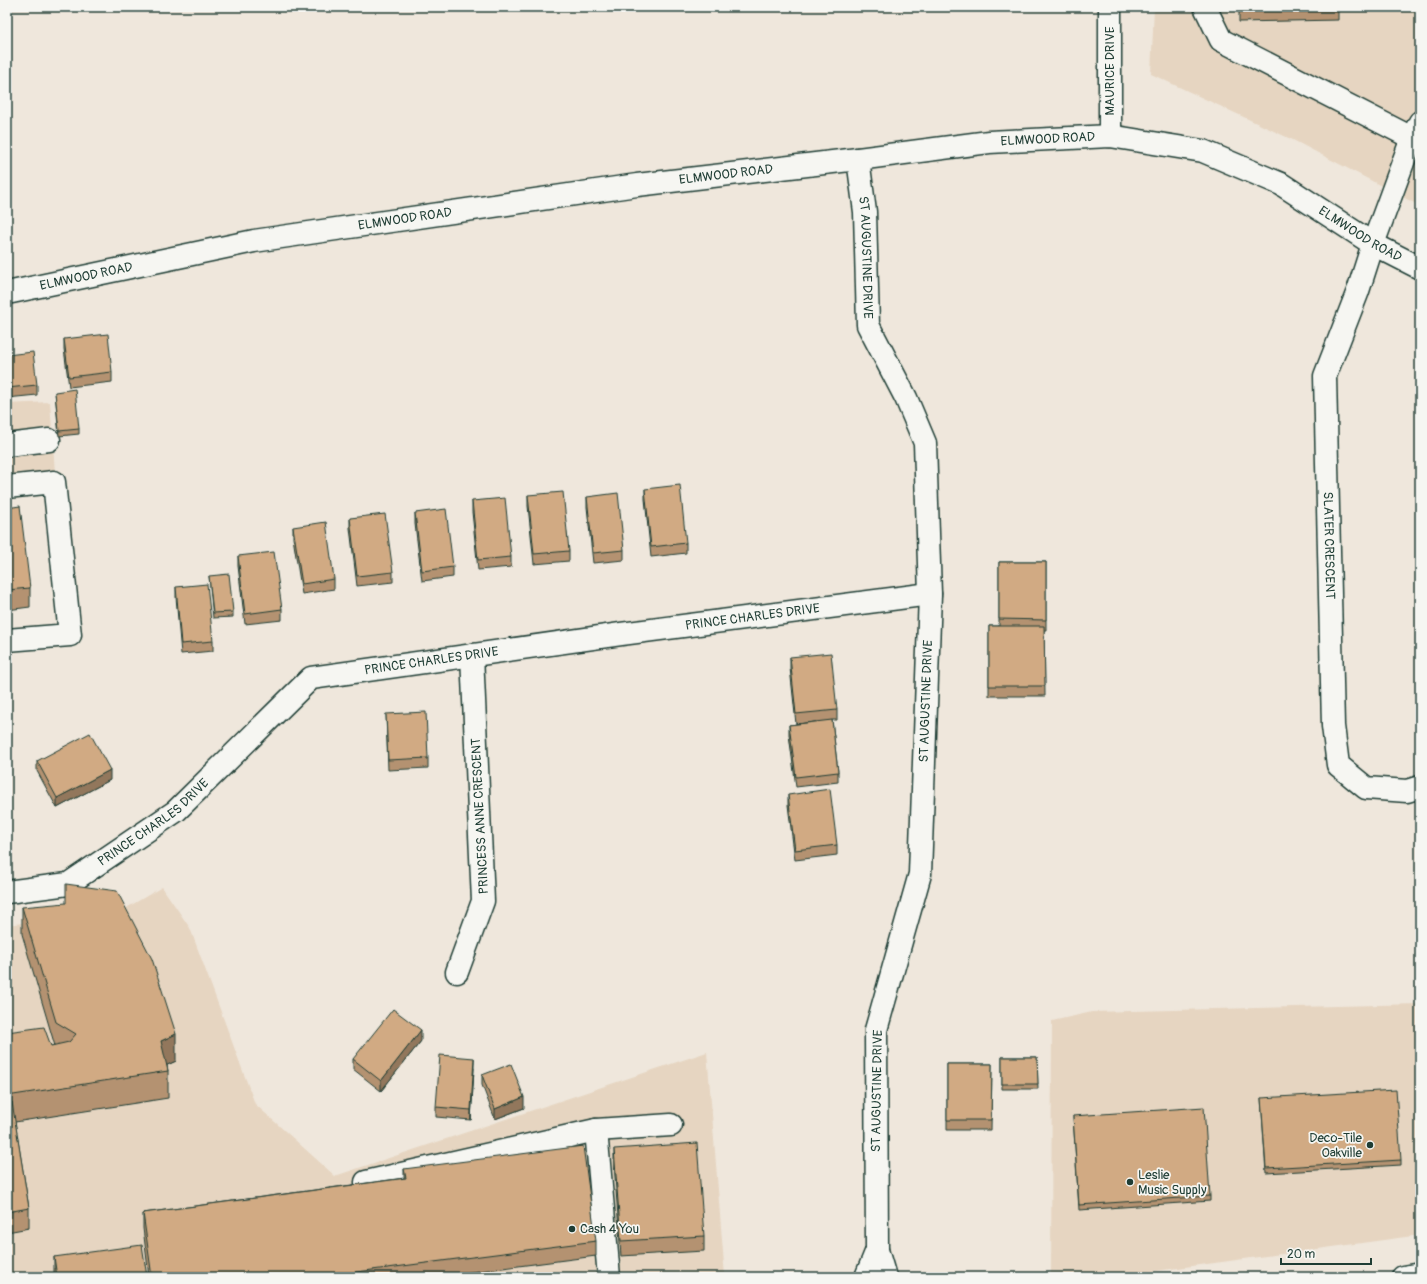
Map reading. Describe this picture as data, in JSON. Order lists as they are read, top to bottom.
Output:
{
  "streets": {
    "street": [
      "MAURICE DRIVE",
      "ELMWOOD ROAD",
      "ST AUGUSTINE DRIVE",
      "SLATER CRESCENT",
      "PRINCE CHARLES DRIVE",
      "PRINCESS ANNE CRESCENT"
    ]
  },
  "crossings": [
    ["MAURICE DRIVE", "ELMWOOD ROAD"],
    ["ELMWOOD ROAD", "ST AUGUSTINE DRIVE"],
    ["ELMWOOD ROAD", "SLATER CRESCENT"],
    ["ST AUGUSTINE DRIVE", "PRINCE CHARLES DRIVE"],
    ["PRINCE CHARLES DRIVE", "PRINCESS ANNE CRESCENT"]
  ],
  "places": ["Deco-Tile Oakville", "Leslie Music Supply", "Cash 4 You"],
  "scale_bar": "20 m"
}
